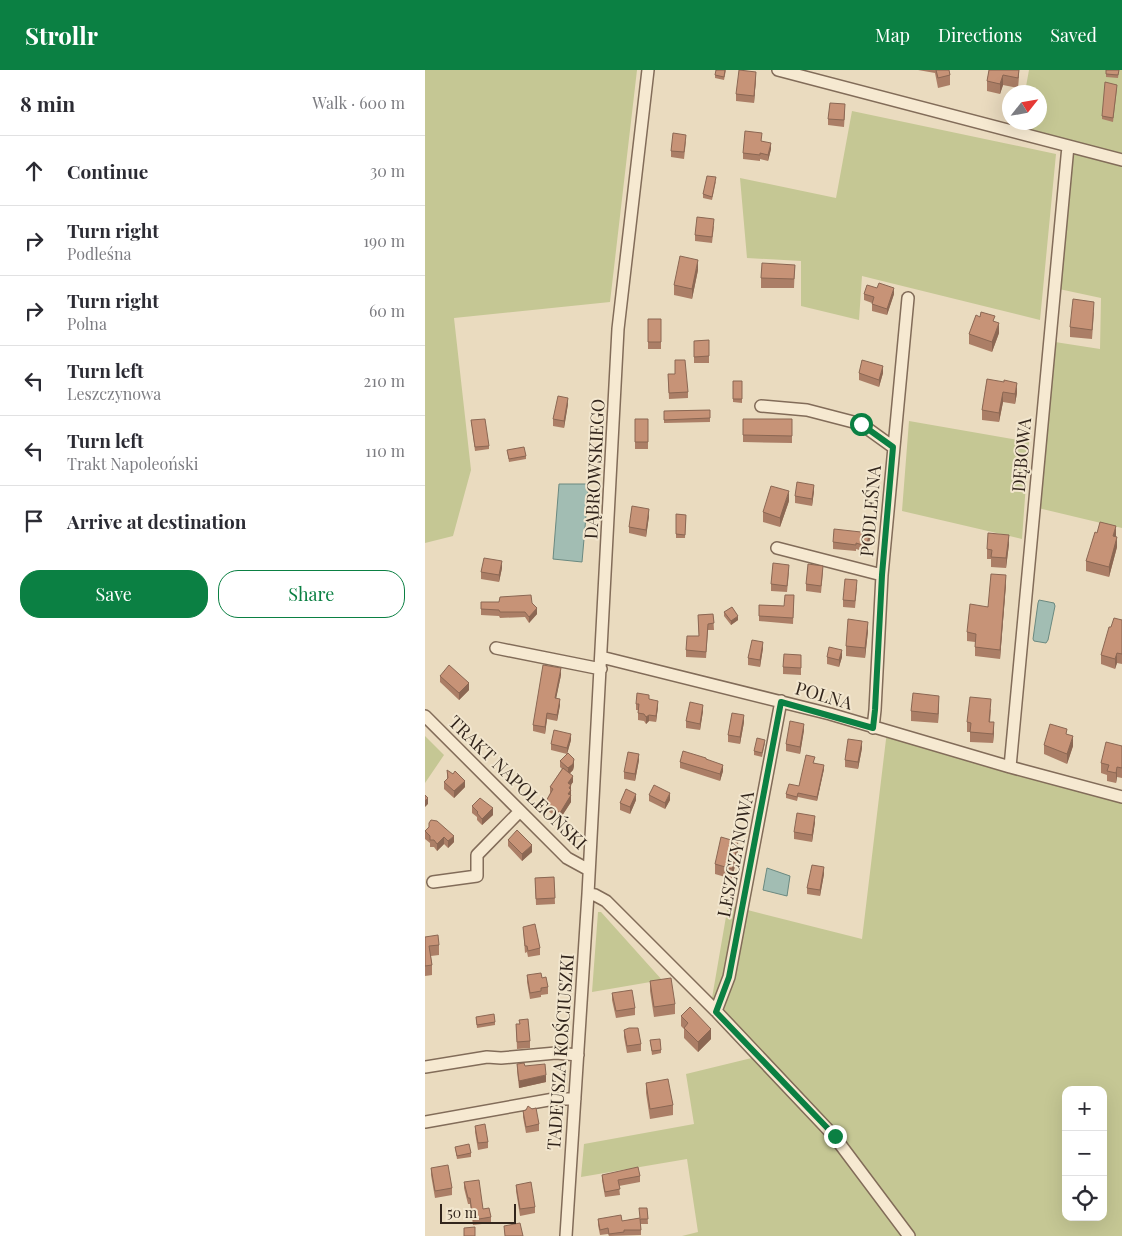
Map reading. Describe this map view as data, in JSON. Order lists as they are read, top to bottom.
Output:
{
  "streets": {
    "street": [
      "DĘBOWA",
      "DĄBROWSKIEGO",
      "PODLEŚNA",
      "POLNA",
      "TRAKT NAPOLEOŃSKI",
      "LESZCZYNOWA",
      "TADEUSZA KOŚCIUSZKI"
    ]
  },
  "crossings": [
    ["DĘBOWA", "POLNA"],
    ["DĄBROWSKIEGO", "POLNA"],
    ["DĄBROWSKIEGO", "TRAKT NAPOLEOŃSKI"],
    ["DĄBROWSKIEGO", "TADEUSZA KOŚCIUSZKI"],
    ["PODLEŚNA", "POLNA"],
    ["POLNA", "LESZCZYNOWA"],
    ["TRAKT NAPOLEOŃSKI", "TADEUSZA KOŚCIUSZKI"]
  ],
  "scale_bar": "50 m",
  "north": "top right",
  "page": {
    "header": "Strollr",
    "nav": ["Map", "Directions", "Saved"],
    "heading": ["8 min", "Walk · 600 m"],
    "list": [
      ["Continue", "30 m"],
      ["Turn right", "Podleśna", "190 m"],
      ["Turn right", "Polna", "60 m"],
      ["Turn left", "Leszczynowa", "210 m"],
      ["Turn left", "Trakt Napoleoński", "110 m"],
      "Arrive at destination"
    ],
    "buttons": ["Save", "Share"],
    "map_buttons": ["+", "−"],
    "scale": "50 m"
  }
}
